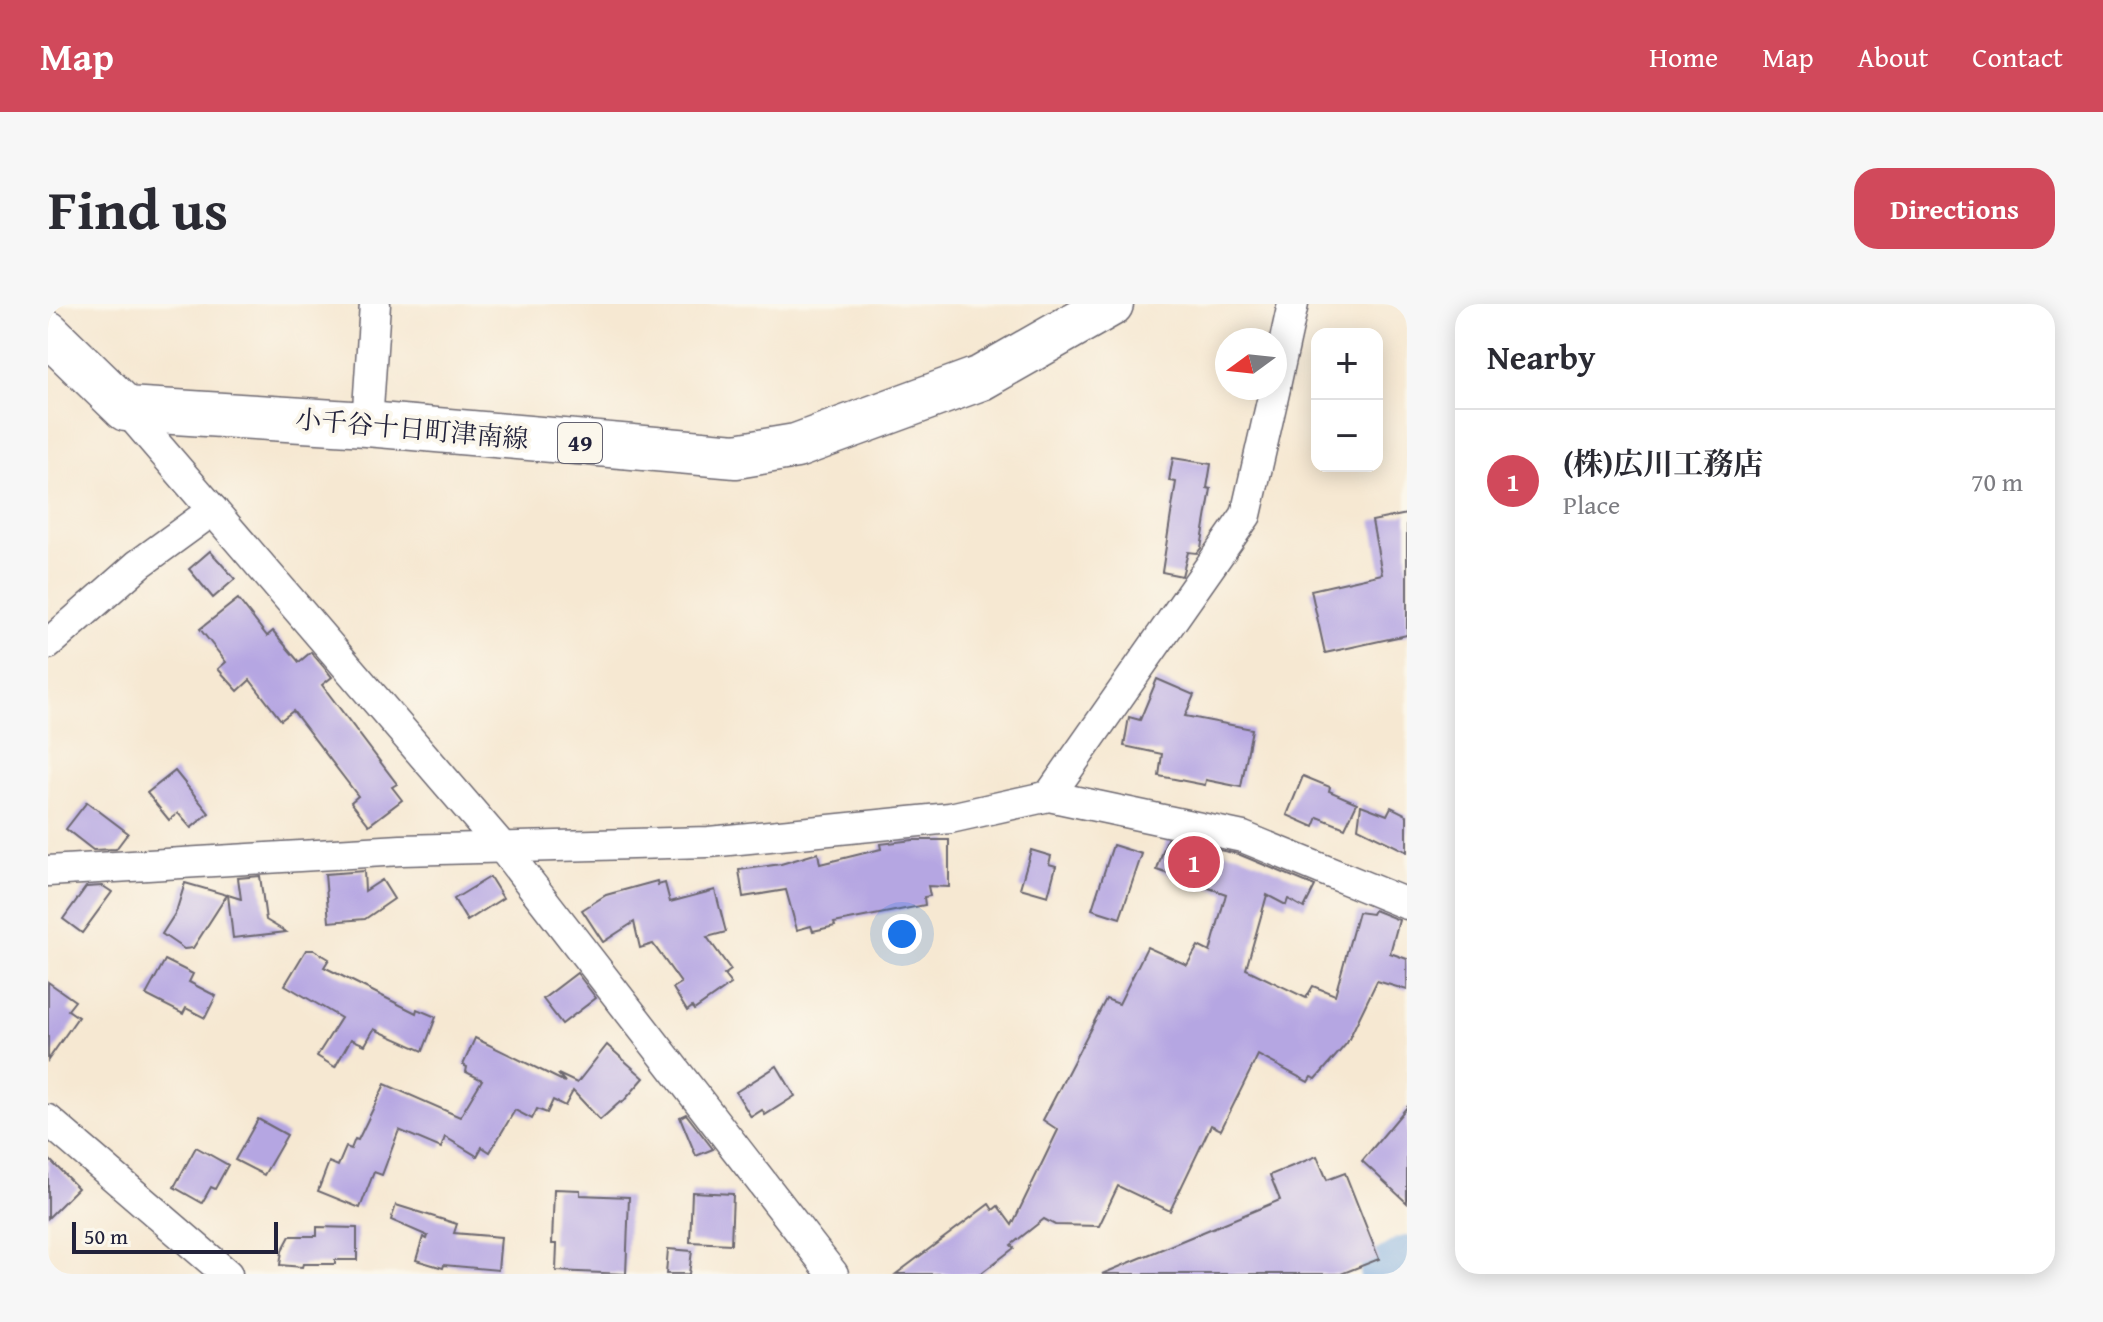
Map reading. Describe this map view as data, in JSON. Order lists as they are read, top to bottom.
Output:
{
  "streets": {
    "main road": ["小千谷十日町津南線", "49"]
  },
  "scale_bar": "50 m",
  "north": "left",
  "page": {
    "header": "Map",
    "nav": [
      "Home",
      "Map",
      "About",
      "Contact"
    ],
    "title": "Find us",
    "buttons": "Directions",
    "heading": "Nearby",
    "map_buttons": ["+", "−"],
    "list": [
      {
        "mark": "1",
        "name": "(株)広川工務店",
        "note": "Place",
        "value": "70 m"
      }
    ],
    "pins": "1",
    "scale": "50 m"
  }
}
